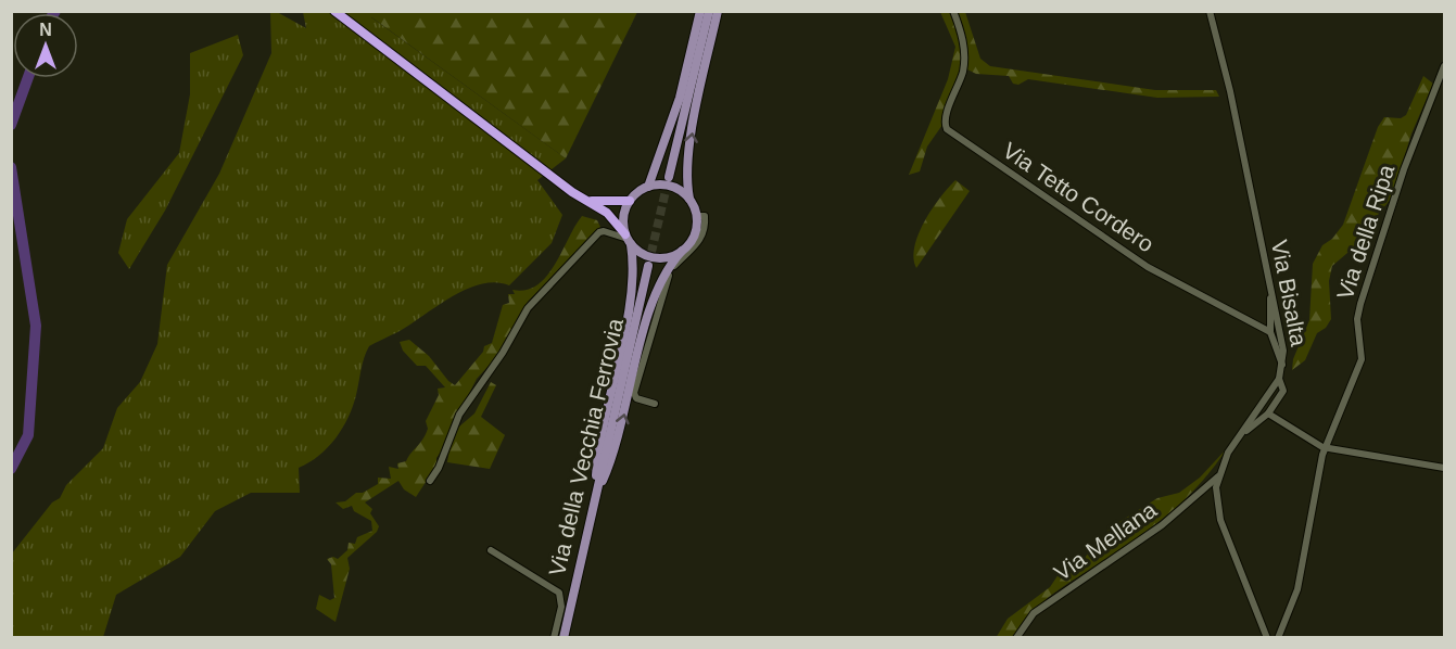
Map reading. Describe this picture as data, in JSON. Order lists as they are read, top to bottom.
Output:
{
  "streets": {
    "main road": ["Via della Vecchia Ferrovia"],
    "street": [
      "Via Tetto Cordero",
      "Via della Ripa",
      "Via Bisalta",
      "Via Mellana"
    ]
  },
  "crossings": [
    ["Via Bisalta", "Via Mellana"]
  ],
  "north": "top"
}
